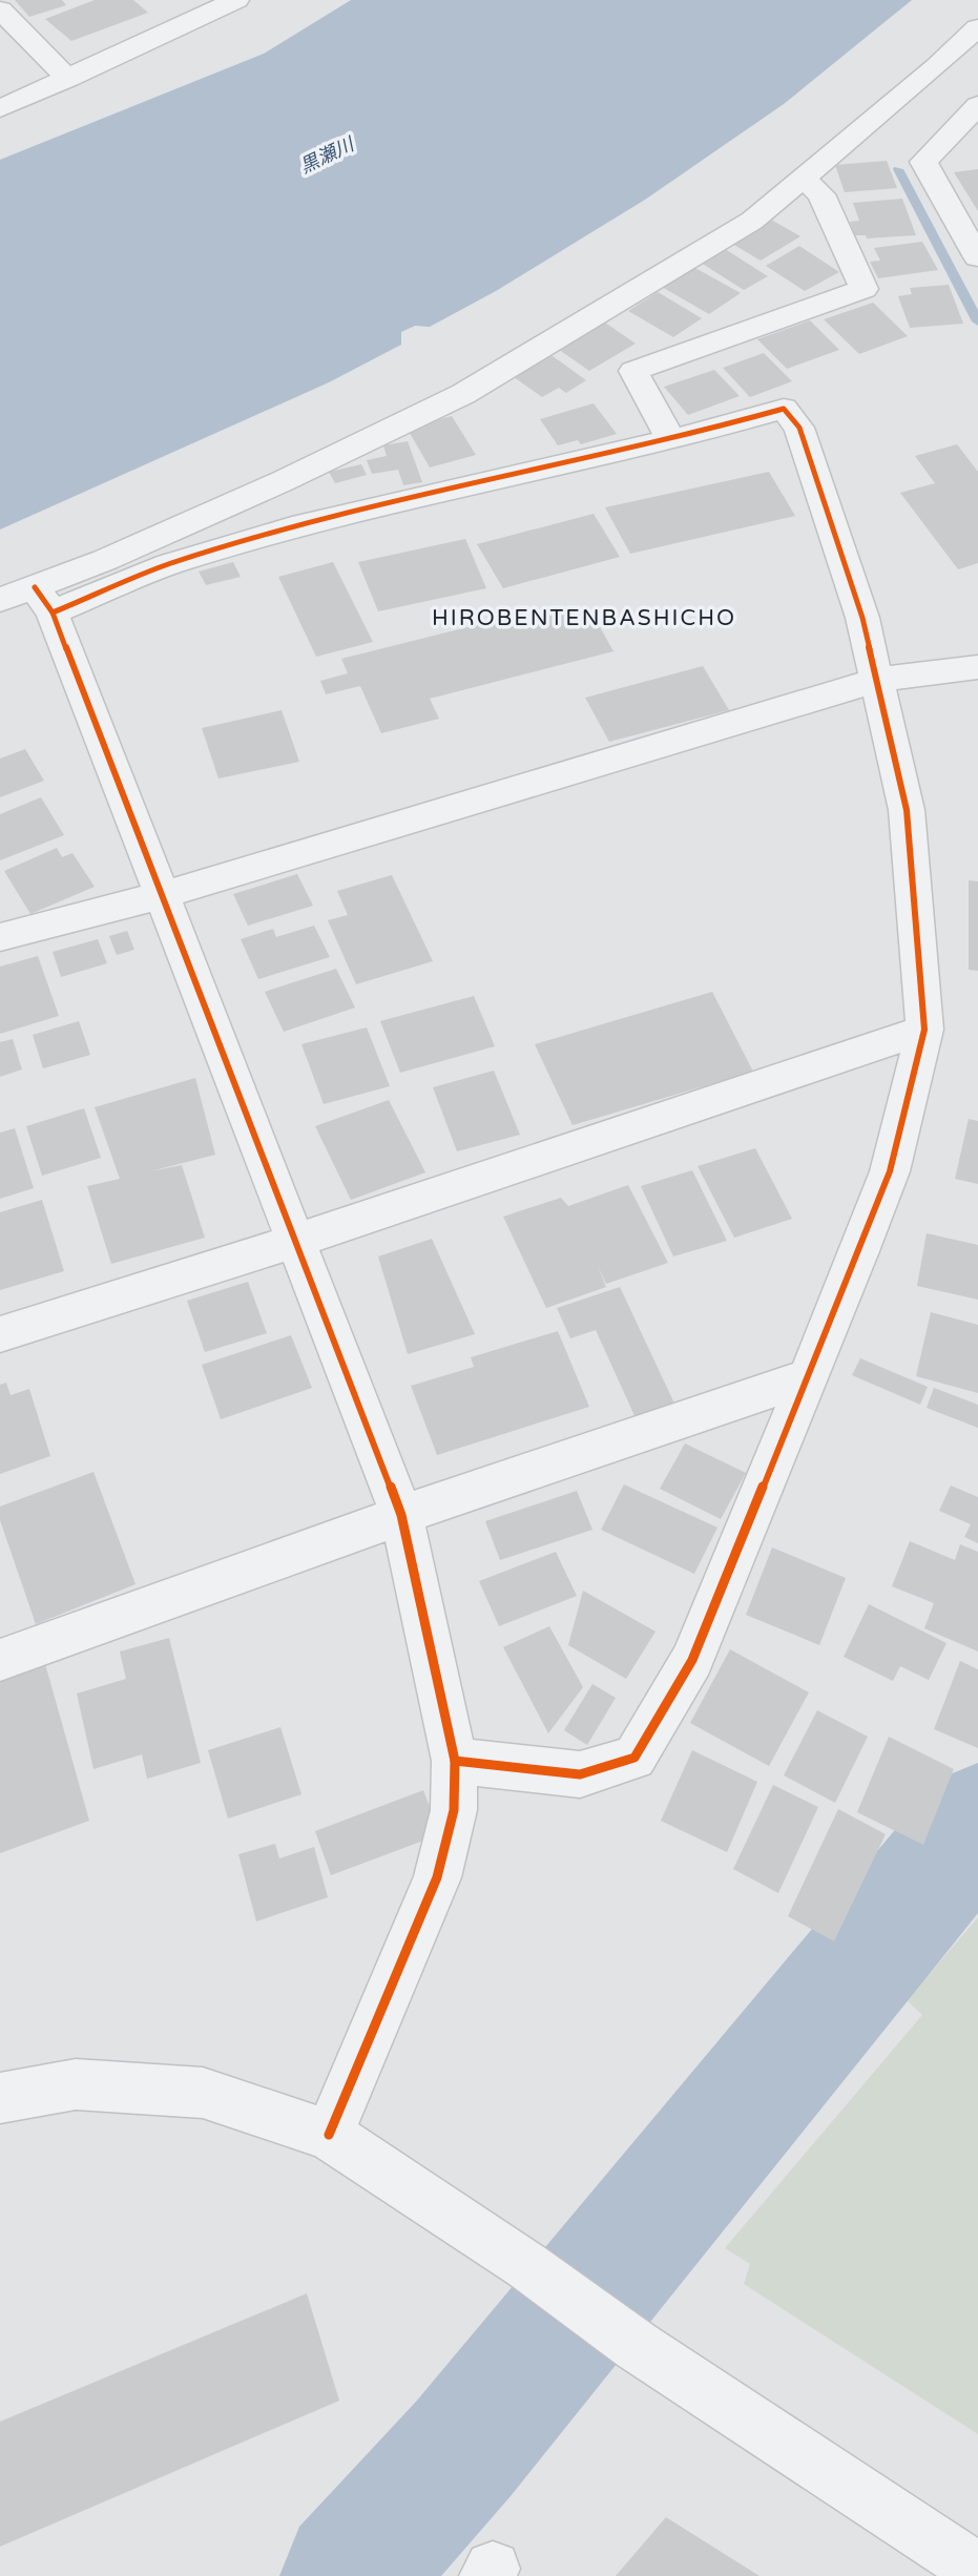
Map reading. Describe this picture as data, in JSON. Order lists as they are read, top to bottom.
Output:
{
  "districts": ["HIROBENTENBASHICHO"],
  "water": ["黒瀬川"]
}
